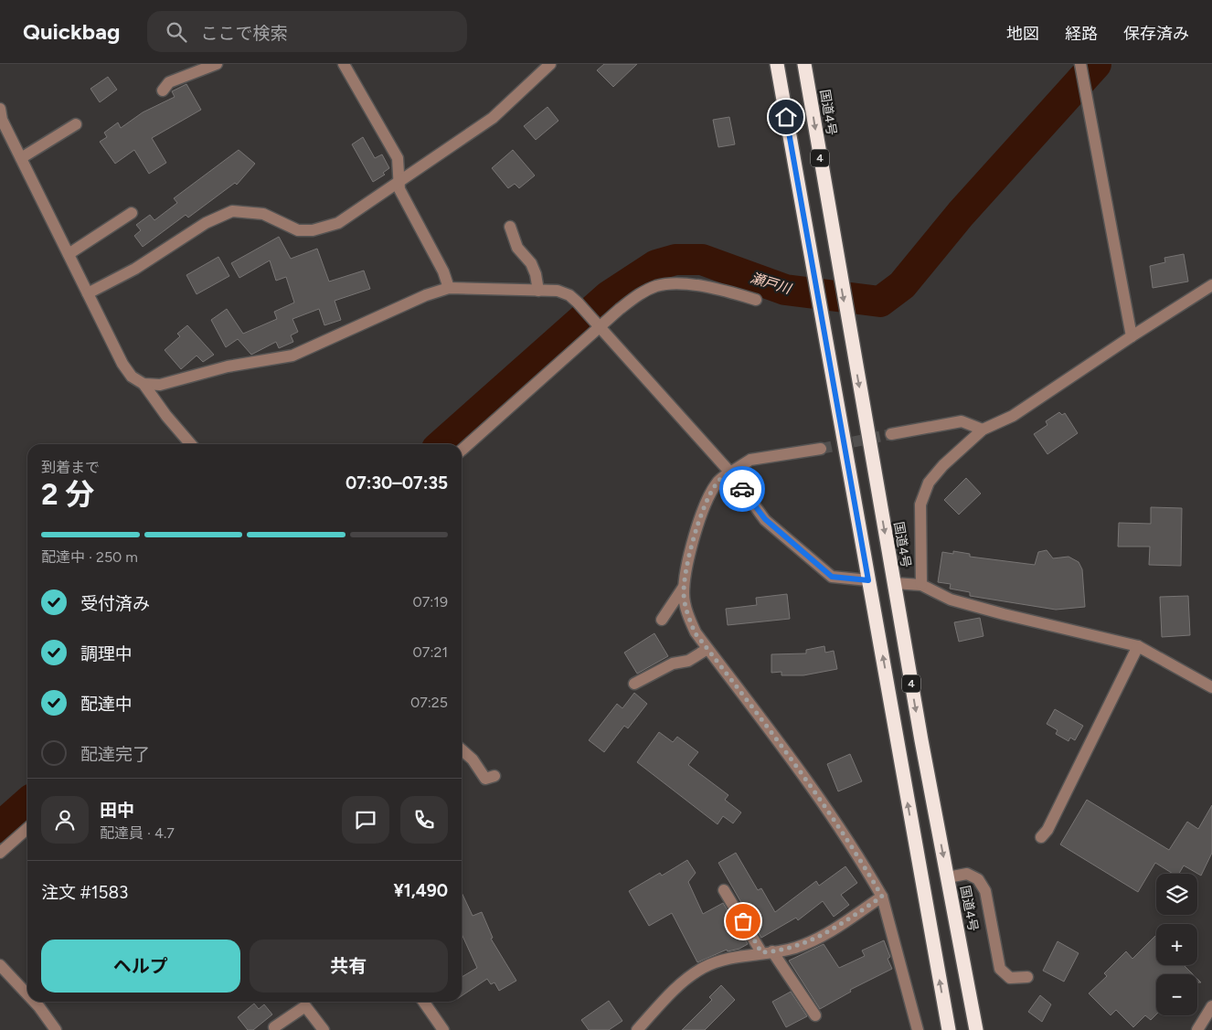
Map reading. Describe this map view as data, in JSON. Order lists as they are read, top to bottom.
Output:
{
  "streets": {
    "highway": ["国道4号", "4"]
  },
  "water": ["瀬戸川"],
  "page": {
    "header": "Quickbag",
    "search": "ここで検索",
    "nav": ["地図", "経路", "保存済み"],
    "heading": ["2 分", "到着まで", "07:30–07:35"],
    "panel": [
      "田中",
      "配達員 · 4.7",
      "注文 #1583",
      "¥1,490"
    ],
    "bar": "配達中 · 250 m",
    "list": [
      ["受付済み", "07:19"],
      ["調理中", "07:21"],
      ["配達中", "07:25"],
      "配達完了"
    ],
    "map_buttons": ["+", "−"],
    "buttons": ["ヘルプ", "共有"]
  }
}
